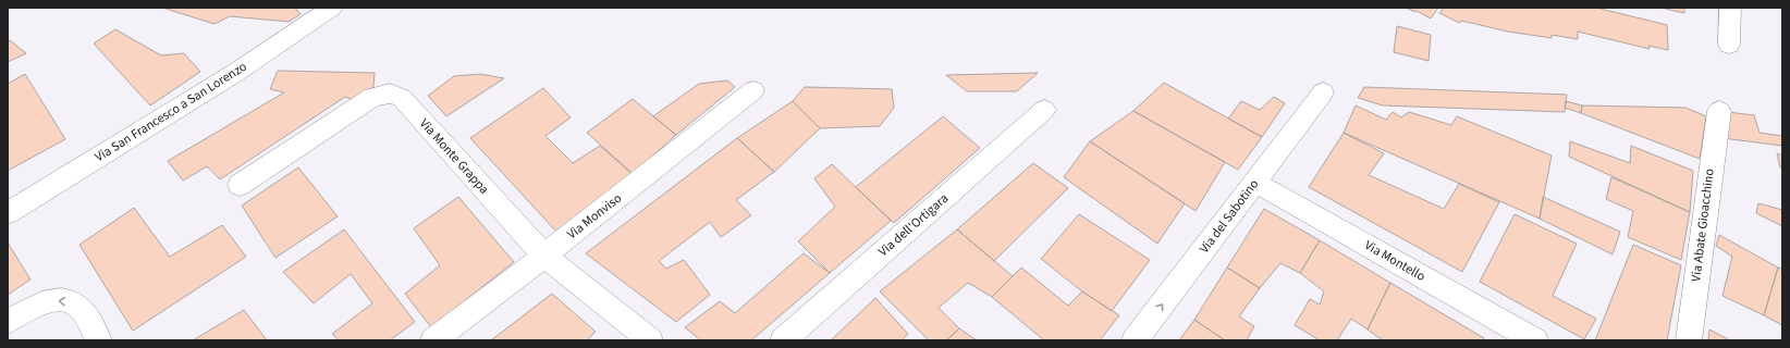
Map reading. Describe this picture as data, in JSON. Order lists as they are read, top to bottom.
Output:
{
  "streets": {
    "street": [
      "Via San Francesco a San Lorenzo",
      "Via Monte Grappa",
      "Via Monviso",
      "Via del Sabotino",
      "Via dell'Ortigara",
      "Via Abate Gioacchino",
      "Via Montello"
    ]
  },
  "crossings": [
    ["Via Monte Grappa", "Via Monviso"],
    ["Via del Sabotino", "Via Montello"]
  ],
  "one_way": ["Via del Sabotino"]
}
